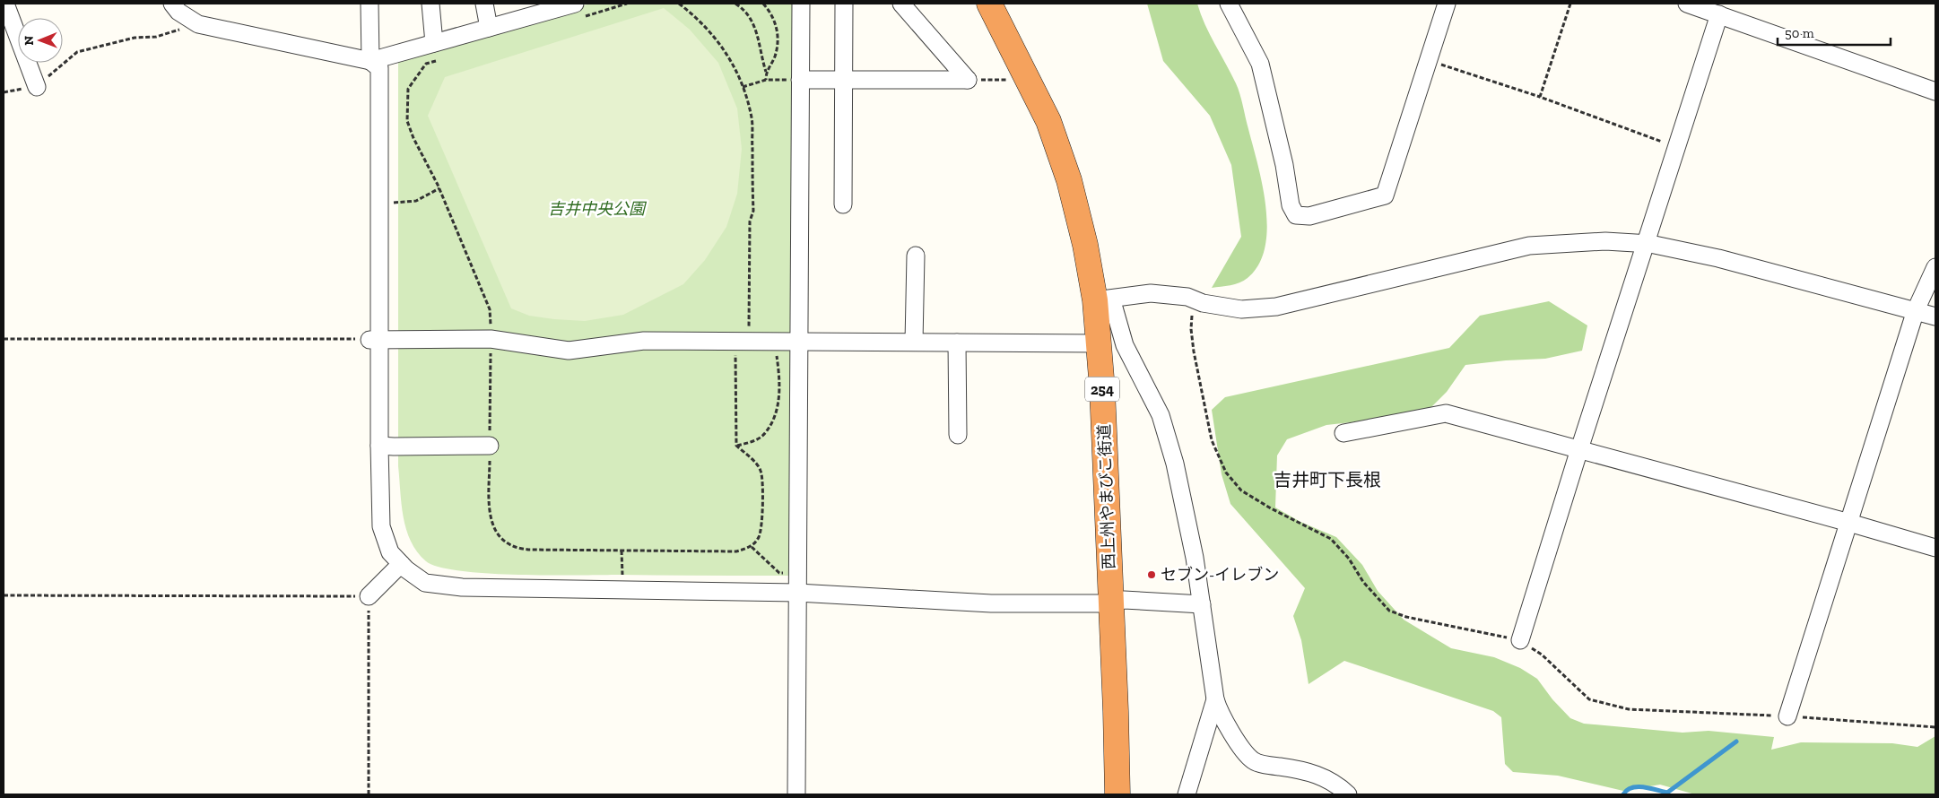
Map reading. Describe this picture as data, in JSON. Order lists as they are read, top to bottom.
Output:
{
  "streets": {
    "highway": ["254", "西上州やまびこ街道"]
  },
  "districts": ["吉井町下長根"],
  "parks": ["吉井中央公園"],
  "places": ["セブン-イレブン"],
  "scale_bar": "50 m",
  "north": "left"
}
